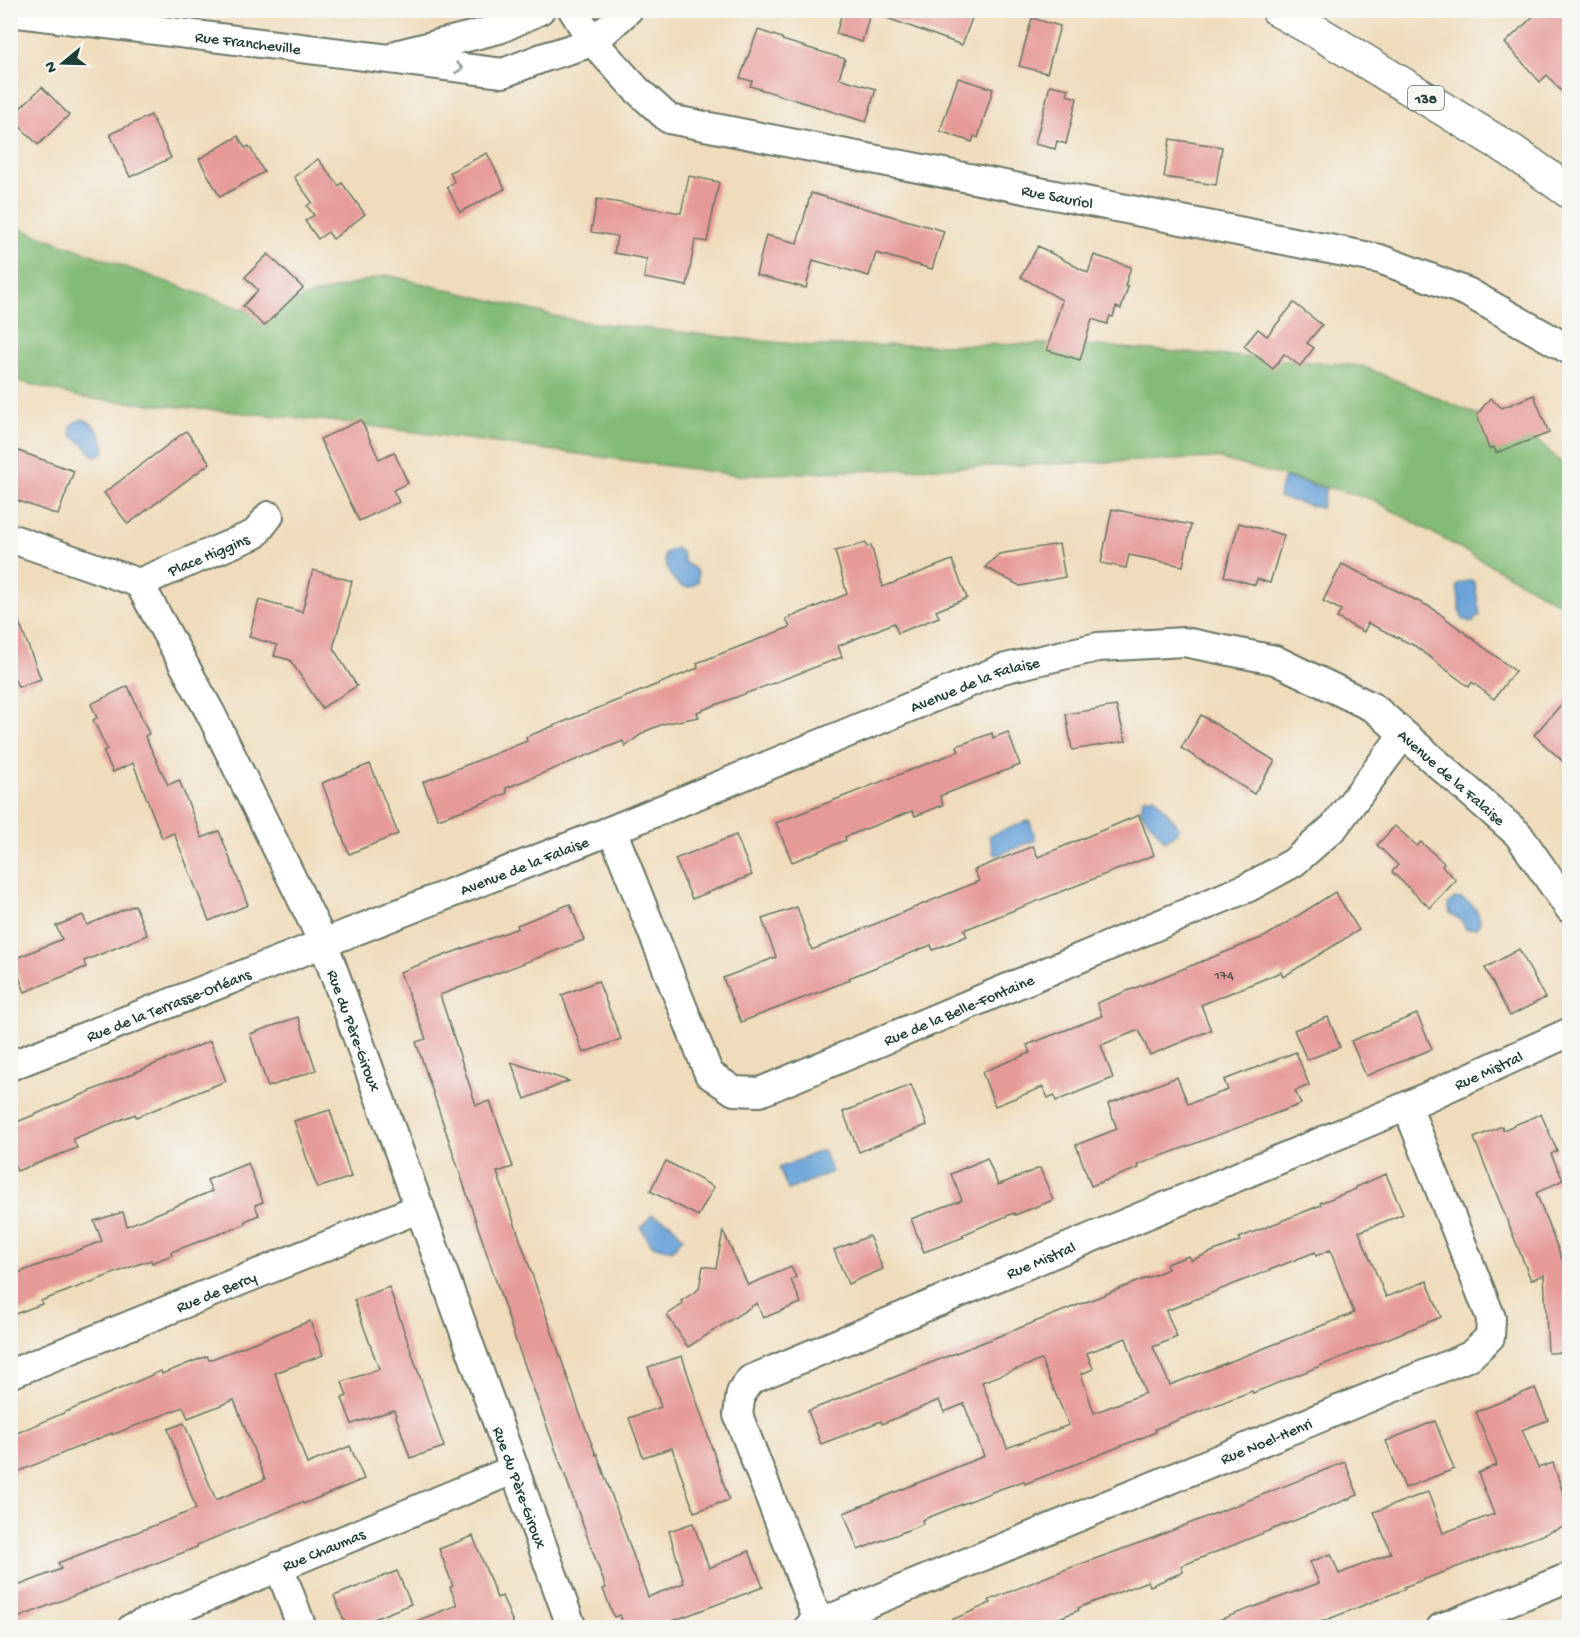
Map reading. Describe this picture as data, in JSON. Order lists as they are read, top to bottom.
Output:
{
  "streets": {
    "main road": ["138"],
    "street": [
      "Rue Francheville",
      "Rue Sauriol",
      "Place Higgins",
      "Avenue de la Falaise",
      "Rue de la Terrasse-Orléans",
      "Rue de la Belle-Fontaine",
      "Rue du Père-Giroux",
      "Rue Mistral",
      "Rue de Bercy",
      "Rue Noel-Henri",
      "Rue Chaumas"
    ]
  },
  "crossings": [
    ["Rue Francheville", "Rue Sauriol"],
    ["Place Higgins", "Rue du Père-Giroux"],
    ["Avenue de la Falaise", "Rue de la Terrasse-Orléans"],
    ["Avenue de la Falaise", "Rue de la Belle-Fontaine"],
    ["Avenue de la Falaise", "Rue du Père-Giroux"],
    ["Rue de la Terrasse-Orléans", "Rue du Père-Giroux"],
    ["Rue du Père-Giroux", "Rue de Bercy"],
    ["Rue du Père-Giroux", "Rue Chaumas"],
    ["Rue Mistral", "Rue Noel-Henri"]
  ],
  "house_numbers": ["174"],
  "north": "left"
}
